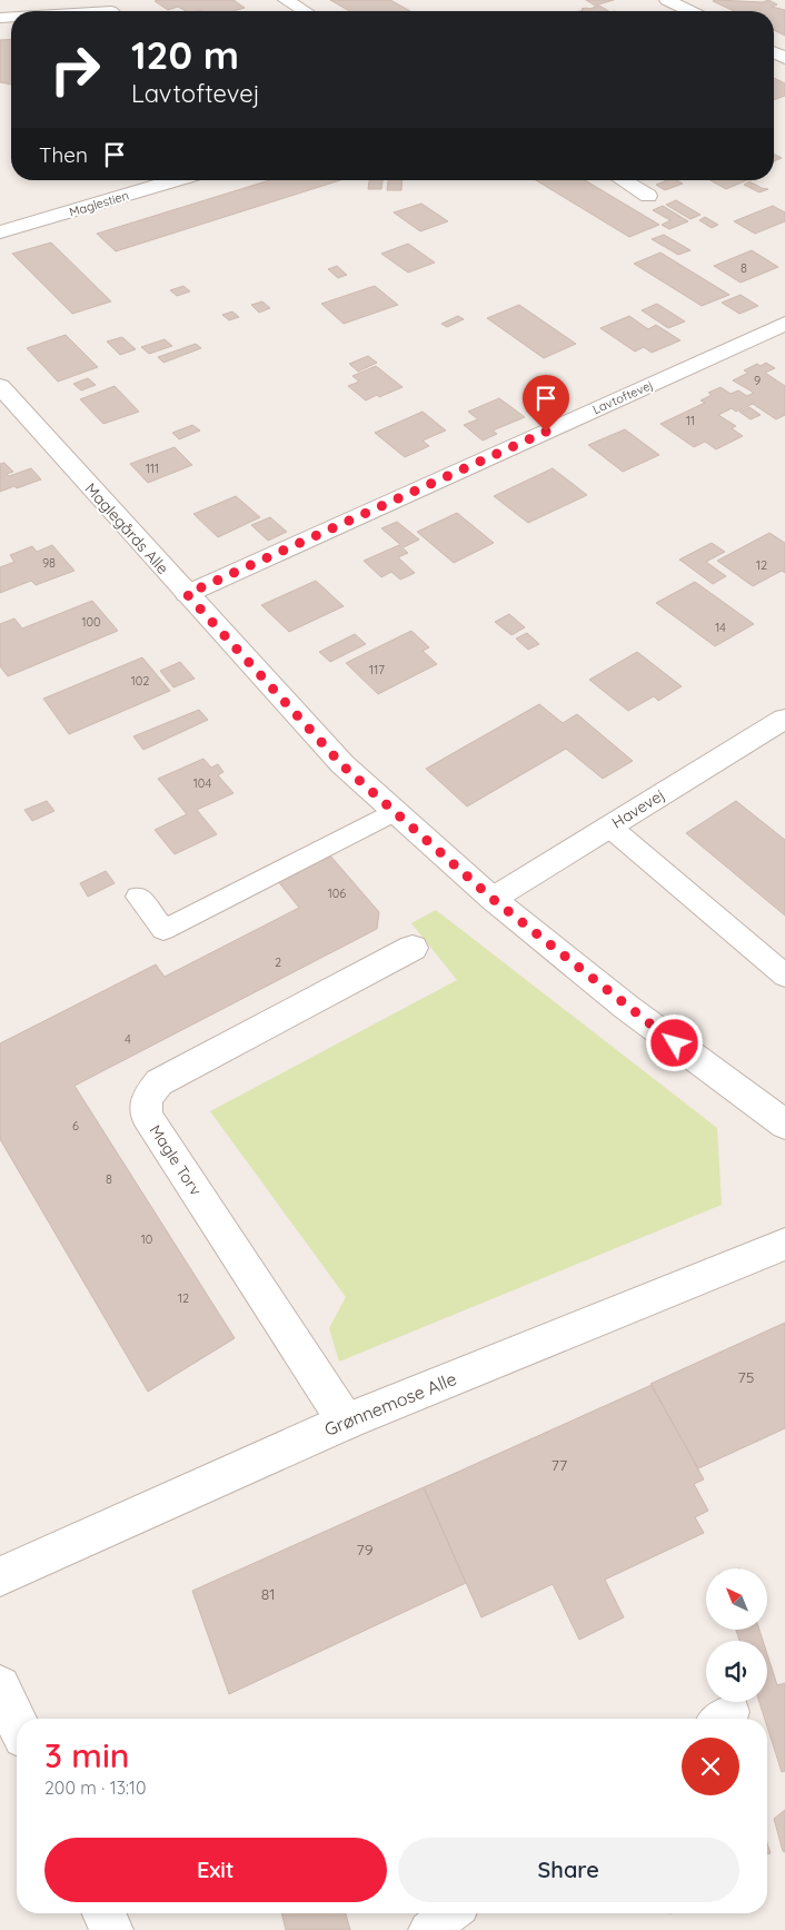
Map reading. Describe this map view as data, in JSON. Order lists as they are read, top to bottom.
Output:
{
  "streets": {
    "street": [
      "Maglestien",
      "Lavtoftevej",
      "Maglegårds Alle",
      "Havevej",
      "Magle Torv",
      "Grønnemose Alle"
    ]
  },
  "crossings": [
    ["Lavtoftevej", "Maglegårds Alle"],
    ["Maglegårds Alle", "Havevej"],
    ["Magle Torv", "Grønnemose Alle"]
  ],
  "house_numbers": [
    "8",
    "9",
    "11",
    "111",
    "98",
    "12",
    "100",
    "14",
    "117",
    "102",
    "104",
    "106",
    "2",
    "4",
    "6",
    "8",
    "10",
    "12",
    "75",
    "77",
    "79",
    "81"
  ],
  "north": "top left",
  "page": {
    "turn": ["120 m", "Lavtoftevej"],
    "then": "Then",
    "heading": ["3 min", "200 m · 13:10"],
    "buttons": ["Exit", "Share"]
  }
}
